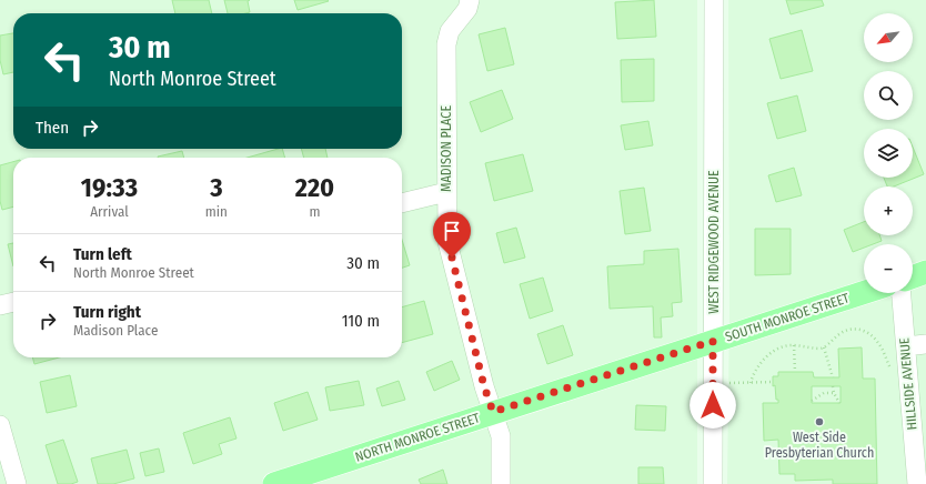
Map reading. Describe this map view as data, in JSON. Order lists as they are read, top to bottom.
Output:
{
  "streets": {
    "main road": ["SOUTH MONROE STREET", "NORTH MONROE STREET"],
    "street": ["MADISON PLACE", "WEST RIDGEWOOD AVENUE", "HILLSIDE AVENUE"]
  },
  "crossings": [
    ["MADISON PLACE", "NORTH MONROE STREET"],
    ["WEST RIDGEWOOD AVENUE", "SOUTH MONROE STREET"],
    ["WEST RIDGEWOOD AVENUE", "NORTH MONROE STREET"],
    ["SOUTH MONROE STREET", "NORTH MONROE STREET"]
  ],
  "places": ["West Side Presbyterian Church"],
  "north": "bottom left",
  "page": {
    "map_buttons": ["+", "−"],
    "turn": ["30 m", "North Monroe Street"],
    "then": "Then",
    "eta": [
      "19:33",
      "Arrival",
      "3",
      "min",
      "220",
      "m"
    ],
    "list": [
      {
        "name": "Turn left",
        "note": "North Monroe Street",
        "value": "30 m"
      },
      {
        "name": "Turn right",
        "note": "Madison Place",
        "value": "110 m"
      }
    ]
  }
}
